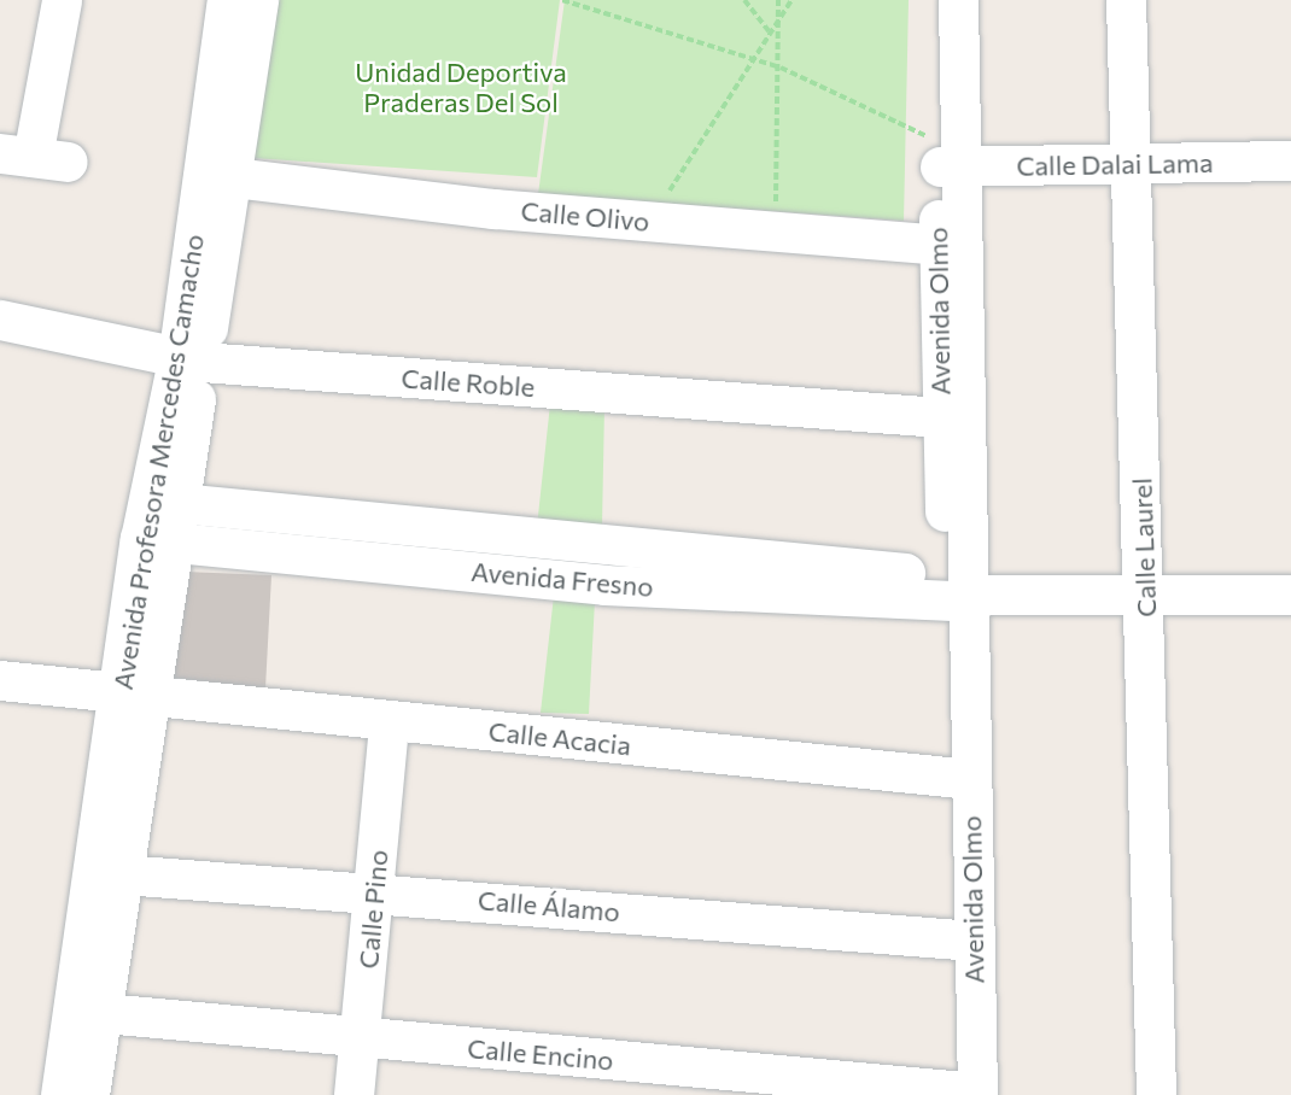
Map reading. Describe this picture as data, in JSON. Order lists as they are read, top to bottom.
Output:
{
  "streets": {
    "street": [
      "Calle Dalai Lama",
      "Calle Olivo",
      "Avenida Olmo",
      "Calle Roble",
      "Avenida Profesora Mercedes Camacho",
      "Calle Laurel",
      "Avenida Fresno",
      "Calle Acacia",
      "Calle Álamo",
      "Calle Pino",
      "Calle Encino"
    ]
  },
  "crossings": [
    ["Calle Dalai Lama", "Avenida Olmo"],
    ["Calle Dalai Lama", "Calle Laurel"],
    ["Calle Olivo", "Avenida Olmo"],
    ["Calle Olivo", "Avenida Profesora Mercedes Camacho"],
    ["Avenida Olmo", "Calle Roble"],
    ["Avenida Olmo", "Avenida Fresno"],
    ["Avenida Olmo", "Calle Acacia"],
    ["Avenida Olmo", "Calle Álamo"],
    ["Avenida Olmo", "Calle Encino"],
    ["Calle Roble", "Avenida Profesora Mercedes Camacho"],
    ["Avenida Profesora Mercedes Camacho", "Avenida Fresno"],
    ["Avenida Profesora Mercedes Camacho", "Calle Acacia"],
    ["Avenida Profesora Mercedes Camacho", "Calle Álamo"],
    ["Avenida Profesora Mercedes Camacho", "Calle Encino"],
    ["Calle Laurel", "Avenida Fresno"],
    ["Calle Acacia", "Calle Pino"],
    ["Calle Álamo", "Calle Pino"],
    ["Calle Pino", "Calle Encino"]
  ],
  "parks": ["Unidad Deportiva Praderas Del Sol"]
}
